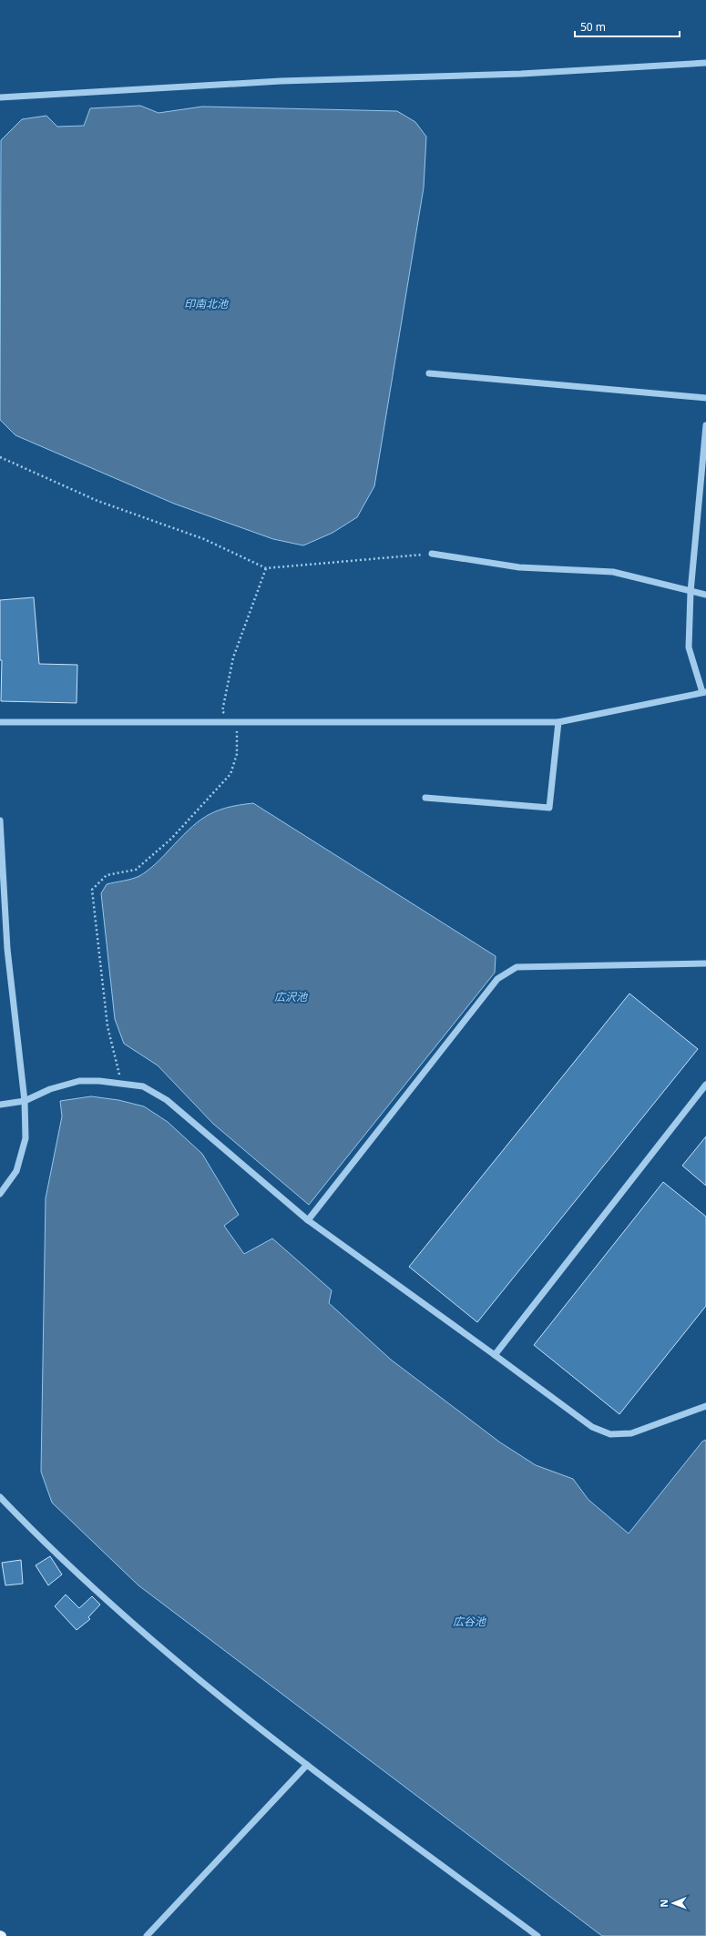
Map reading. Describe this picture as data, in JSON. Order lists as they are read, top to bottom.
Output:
{
  "water": ["印南北池", "広沢池", "広谷池"],
  "scale_bar": "50 m",
  "north": "left"
}
